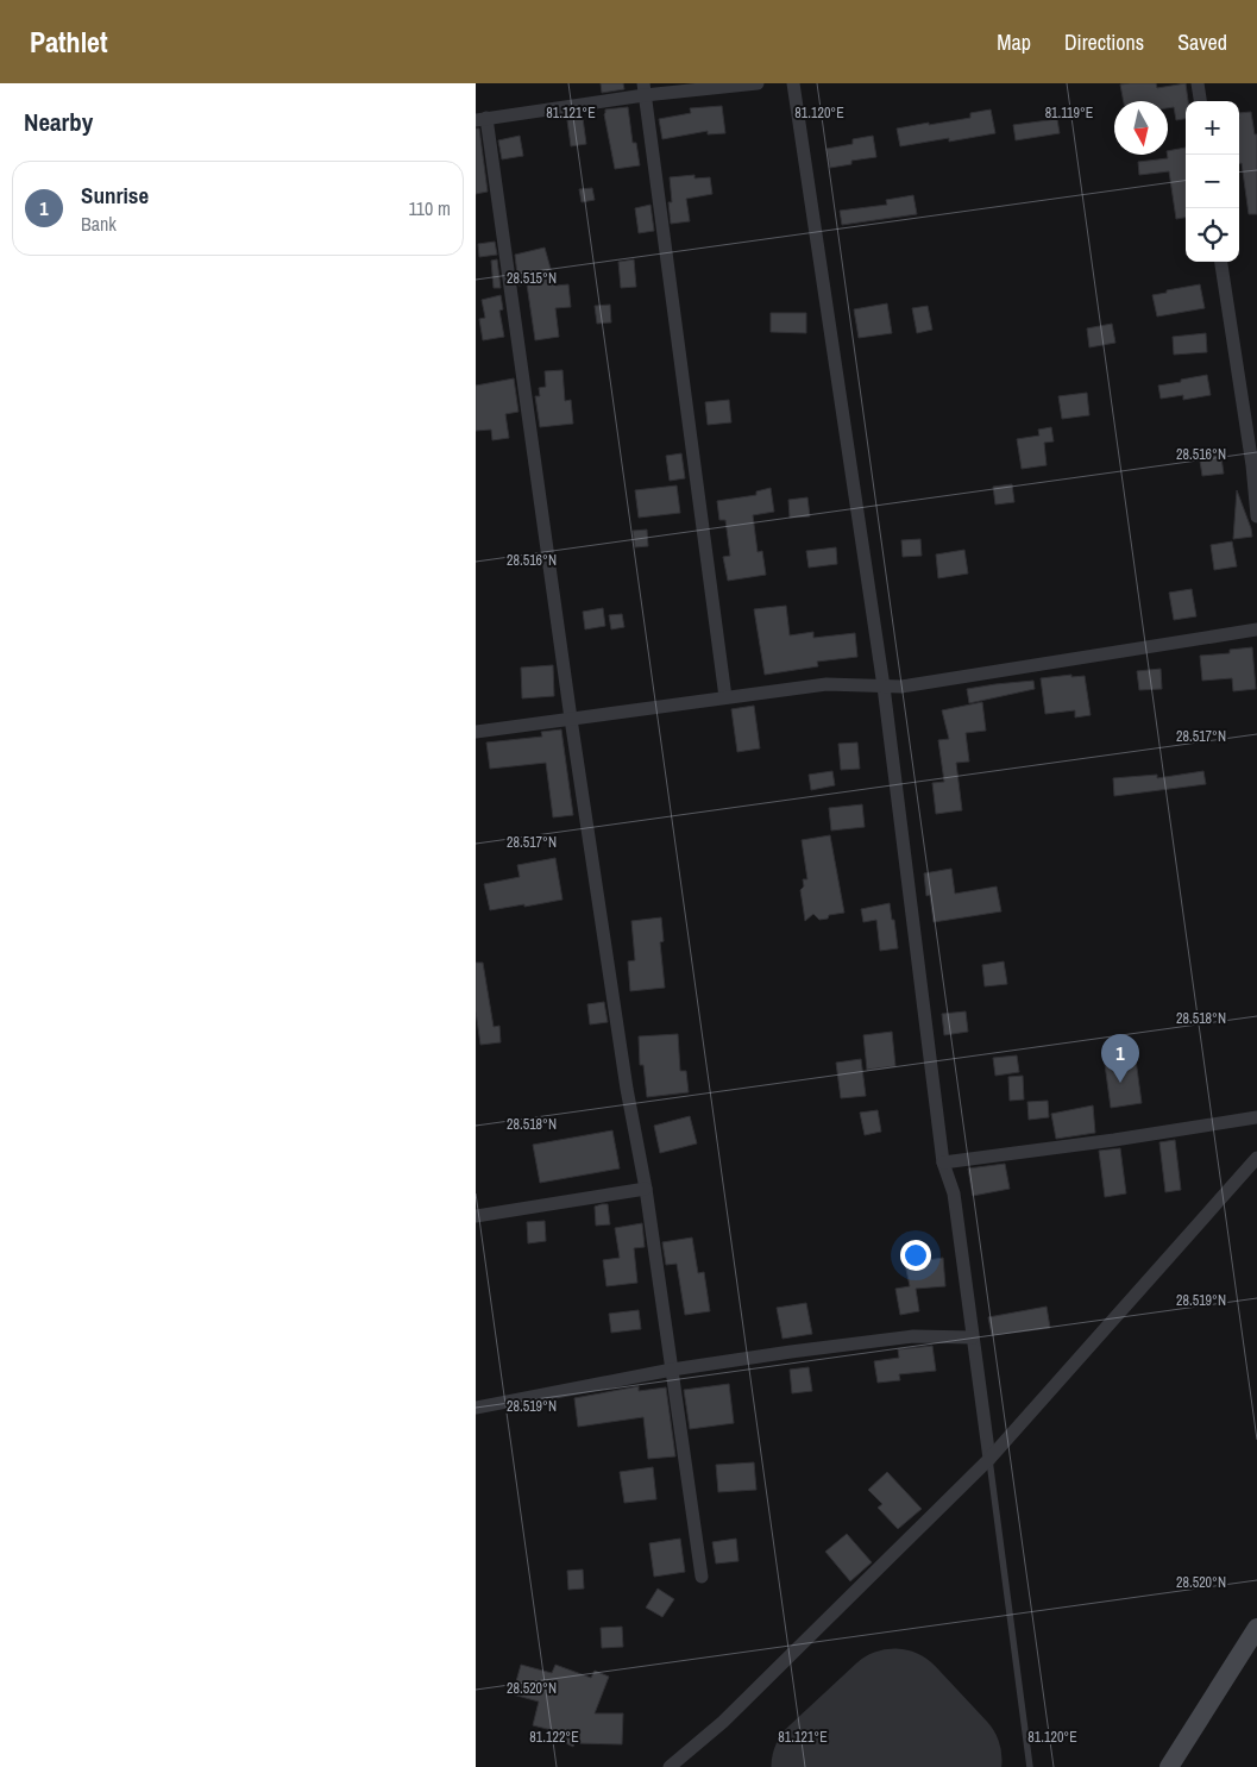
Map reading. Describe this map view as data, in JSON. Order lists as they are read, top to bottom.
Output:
{
  "north": "bottom",
  "page": {
    "header": "Pathlet",
    "nav": ["Map", "Directions", "Saved"],
    "heading": "Nearby",
    "map_buttons": ["+", "−"],
    "list": [
      {
        "mark": "1",
        "name": "Sunrise",
        "note": "Bank",
        "value": "110 m"
      }
    ],
    "pins": "1"
  },
  "coordinates": [
    "81.121°E",
    "81.120°E",
    "81.119°E",
    "28.515°N",
    "28.516°N",
    "28.517°N",
    "28.518°N",
    "28.519°N",
    "28.520°N",
    "81.122°E"
  ]
}
